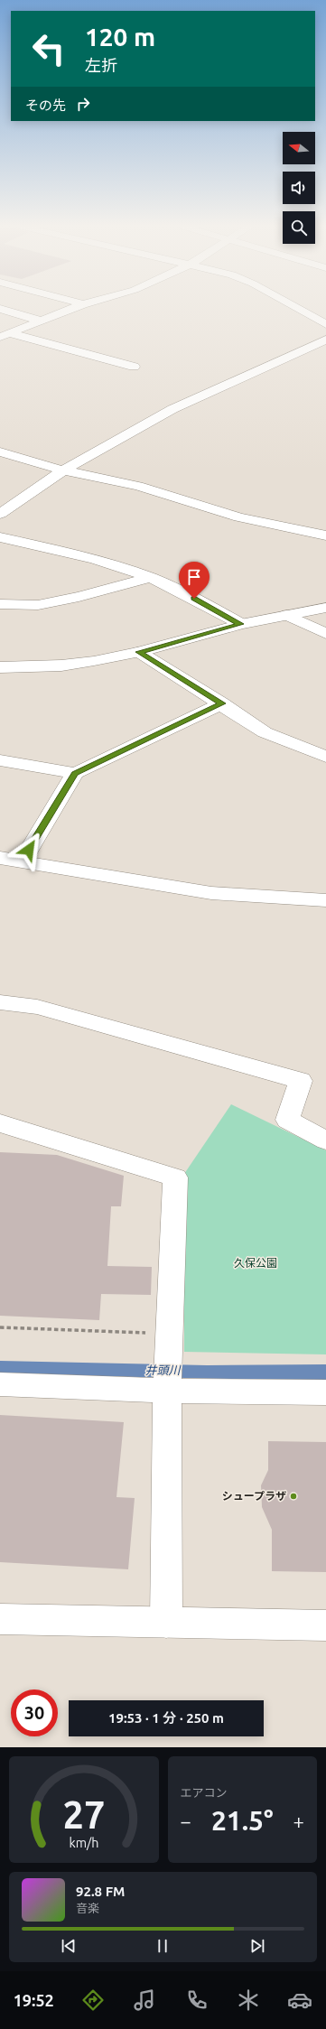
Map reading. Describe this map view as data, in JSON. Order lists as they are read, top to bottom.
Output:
{
  "water": ["井頭川"],
  "parks": ["久保公園"],
  "places": ["シュープラザ"],
  "north": "left",
  "page": {
    "turn": ["120 m", "左折"],
    "then": "その先",
    "limit": "30",
    "trip": "19:53 · 1 分 · 250 m",
    "tile": "エアコン",
    "heat": ["−", "21.5°", "+"],
    "song": ["92.8 FM", "音楽"],
    "tabs": "19:52",
    "gauge": ["27", "km/h"]
  }
}
